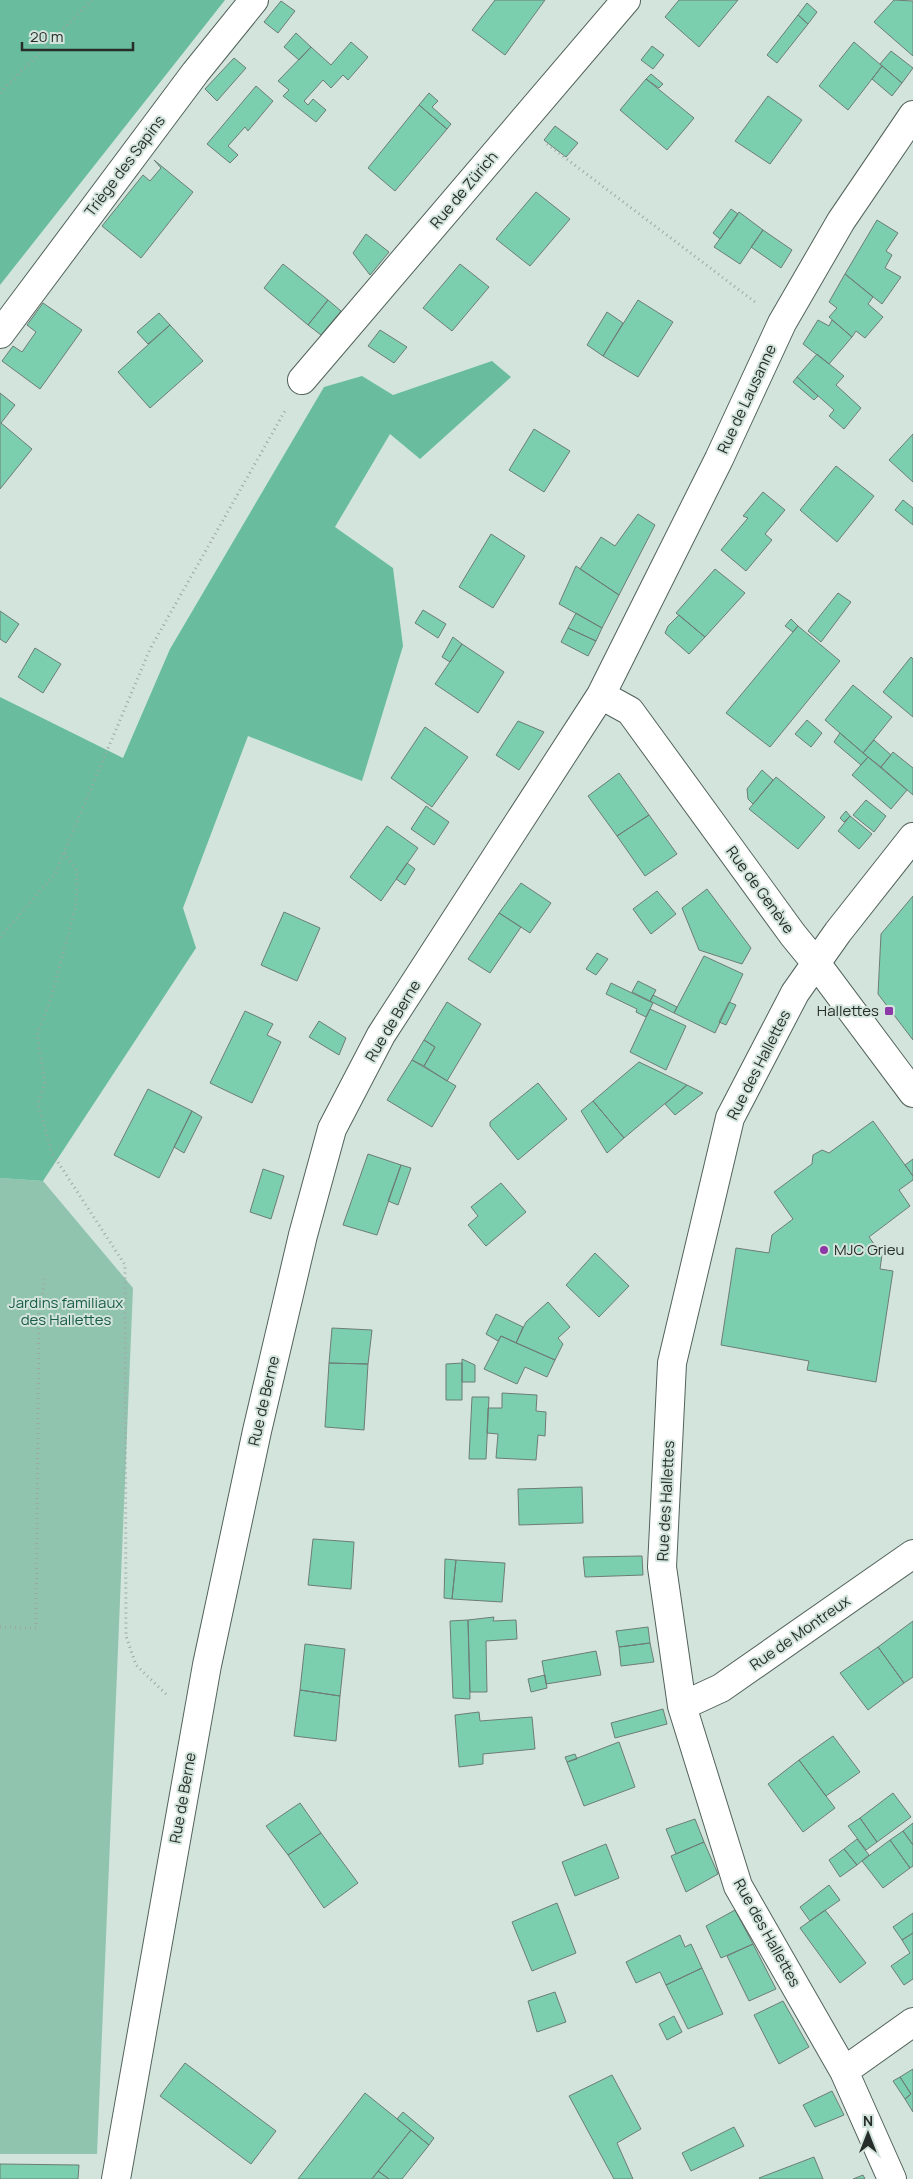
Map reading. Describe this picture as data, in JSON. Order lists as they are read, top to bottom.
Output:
{
  "streets": {
    "street": [
      "Triège des Sapins",
      "Rue de Zürich",
      "Rue de Lausanne",
      "Rue de Genève",
      "Rue de Berne",
      "Rue des Hallettes",
      "Rue de Montreux"
    ]
  },
  "crossings": [
    ["Rue de Lausanne", "Rue de Genève"],
    ["Rue de Lausanne", "Rue de Berne"],
    ["Rue de Genève", "Rue de Berne"],
    ["Rue de Genève", "Rue des Hallettes"],
    ["Rue des Hallettes", "Rue de Montreux"]
  ],
  "parks": ["Jardins familiaux des Hallettes"],
  "places": {
    "transit": ["Hallettes"],
    "other": ["MJC Grieu"]
  },
  "scale_bar": "20 m",
  "north": "top"
}
